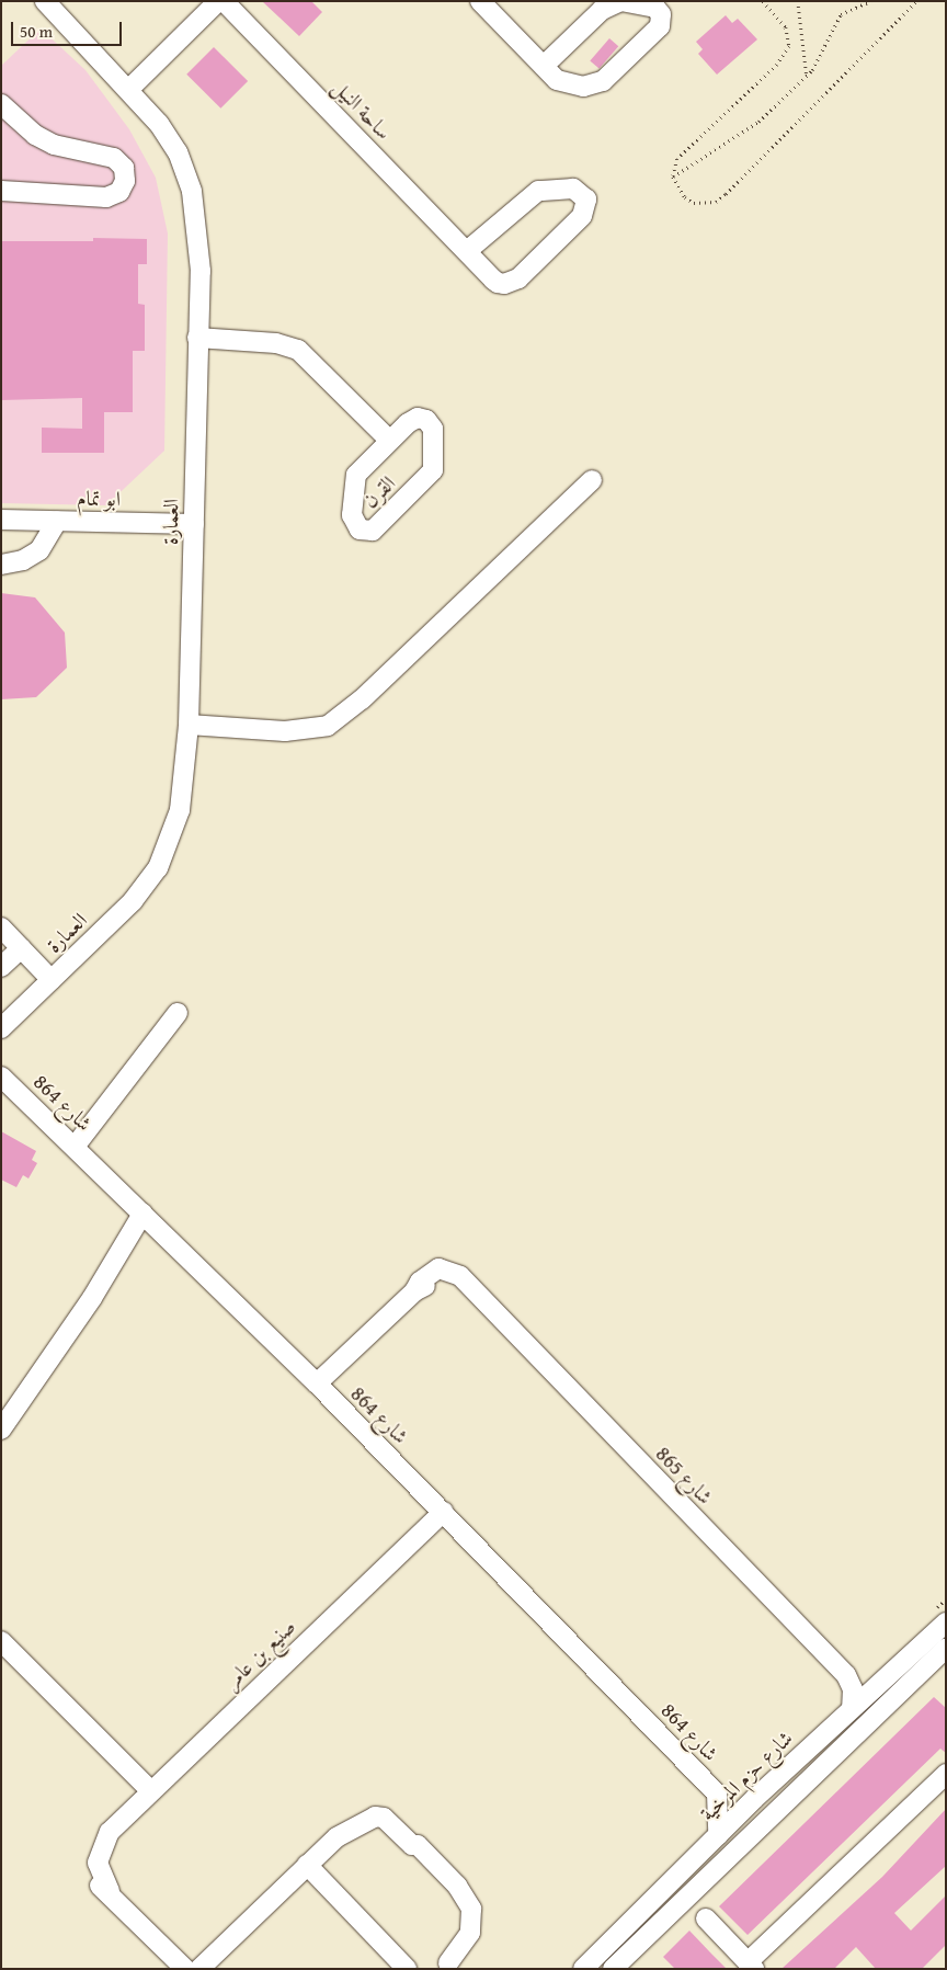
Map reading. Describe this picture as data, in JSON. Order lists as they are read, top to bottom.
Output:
{
  "streets": {
    "street": [
      "ساحة النيل",
      "القرن",
      "ابو تمام",
      "العمارة",
      "شارع 864",
      "شارع 865",
      "صنيع بن عامر",
      "شارع حزم المرخية"
    ]
  },
  "crossings": [
    ["ابو تمام", "العمارة"],
    ["شارع 864", "شارع 865"],
    ["شارع 864", "صنيع بن عامر"],
    ["شارع 864", "شارع حزم المرخية"]
  ],
  "scale_bar": "50 m"
}
